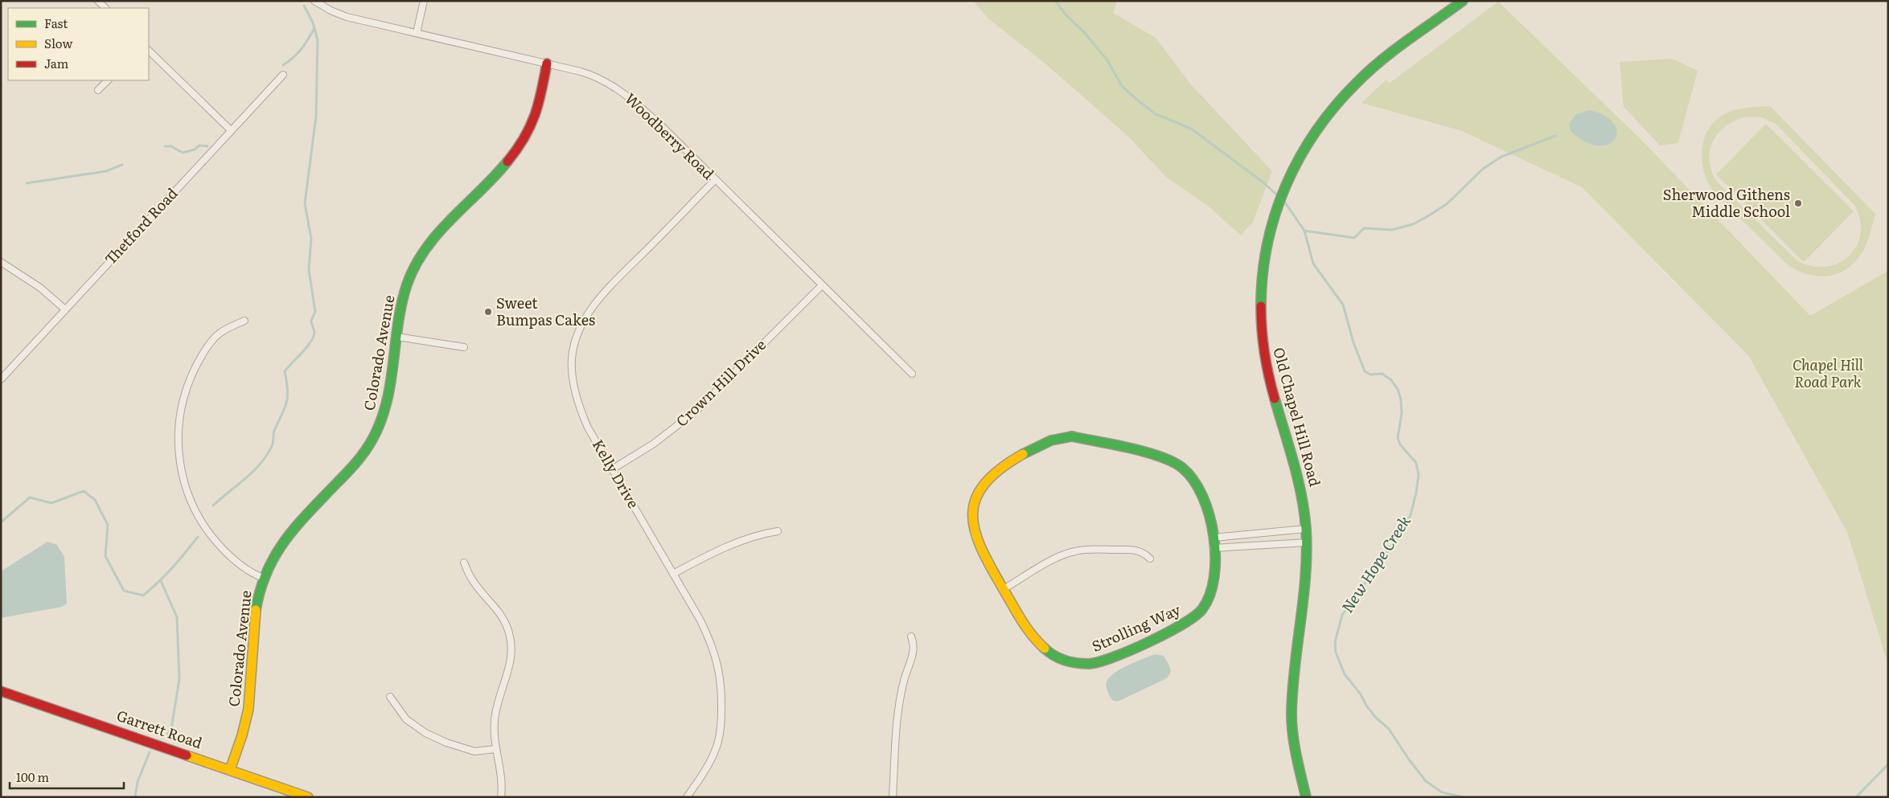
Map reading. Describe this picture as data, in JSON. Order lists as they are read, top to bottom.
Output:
{
  "streets": {
    "street": [
      "Woodberry Road",
      "Thetford Road",
      "Colorado Avenue",
      "Crown Hill Drive",
      "Old Chapel Hill Road",
      "Kelly Drive",
      "Strolling Way",
      "Garrett Road"
    ]
  },
  "crossings": [
    ["Woodberry Road", "Colorado Avenue"],
    ["Woodberry Road", "Crown Hill Drive"],
    ["Woodberry Road", "Kelly Drive"],
    ["Colorado Avenue", "Garrett Road"],
    ["Crown Hill Drive", "Kelly Drive"]
  ],
  "water": ["New Hope Creek"],
  "parks": ["Chapel Hill Road Park"],
  "places": ["Sherwood Githens Middle School", "Sweet Bumpas Cakes"],
  "legend": ["Fast", "Slow", "Jam"],
  "scale_bar": "100 m"
}
